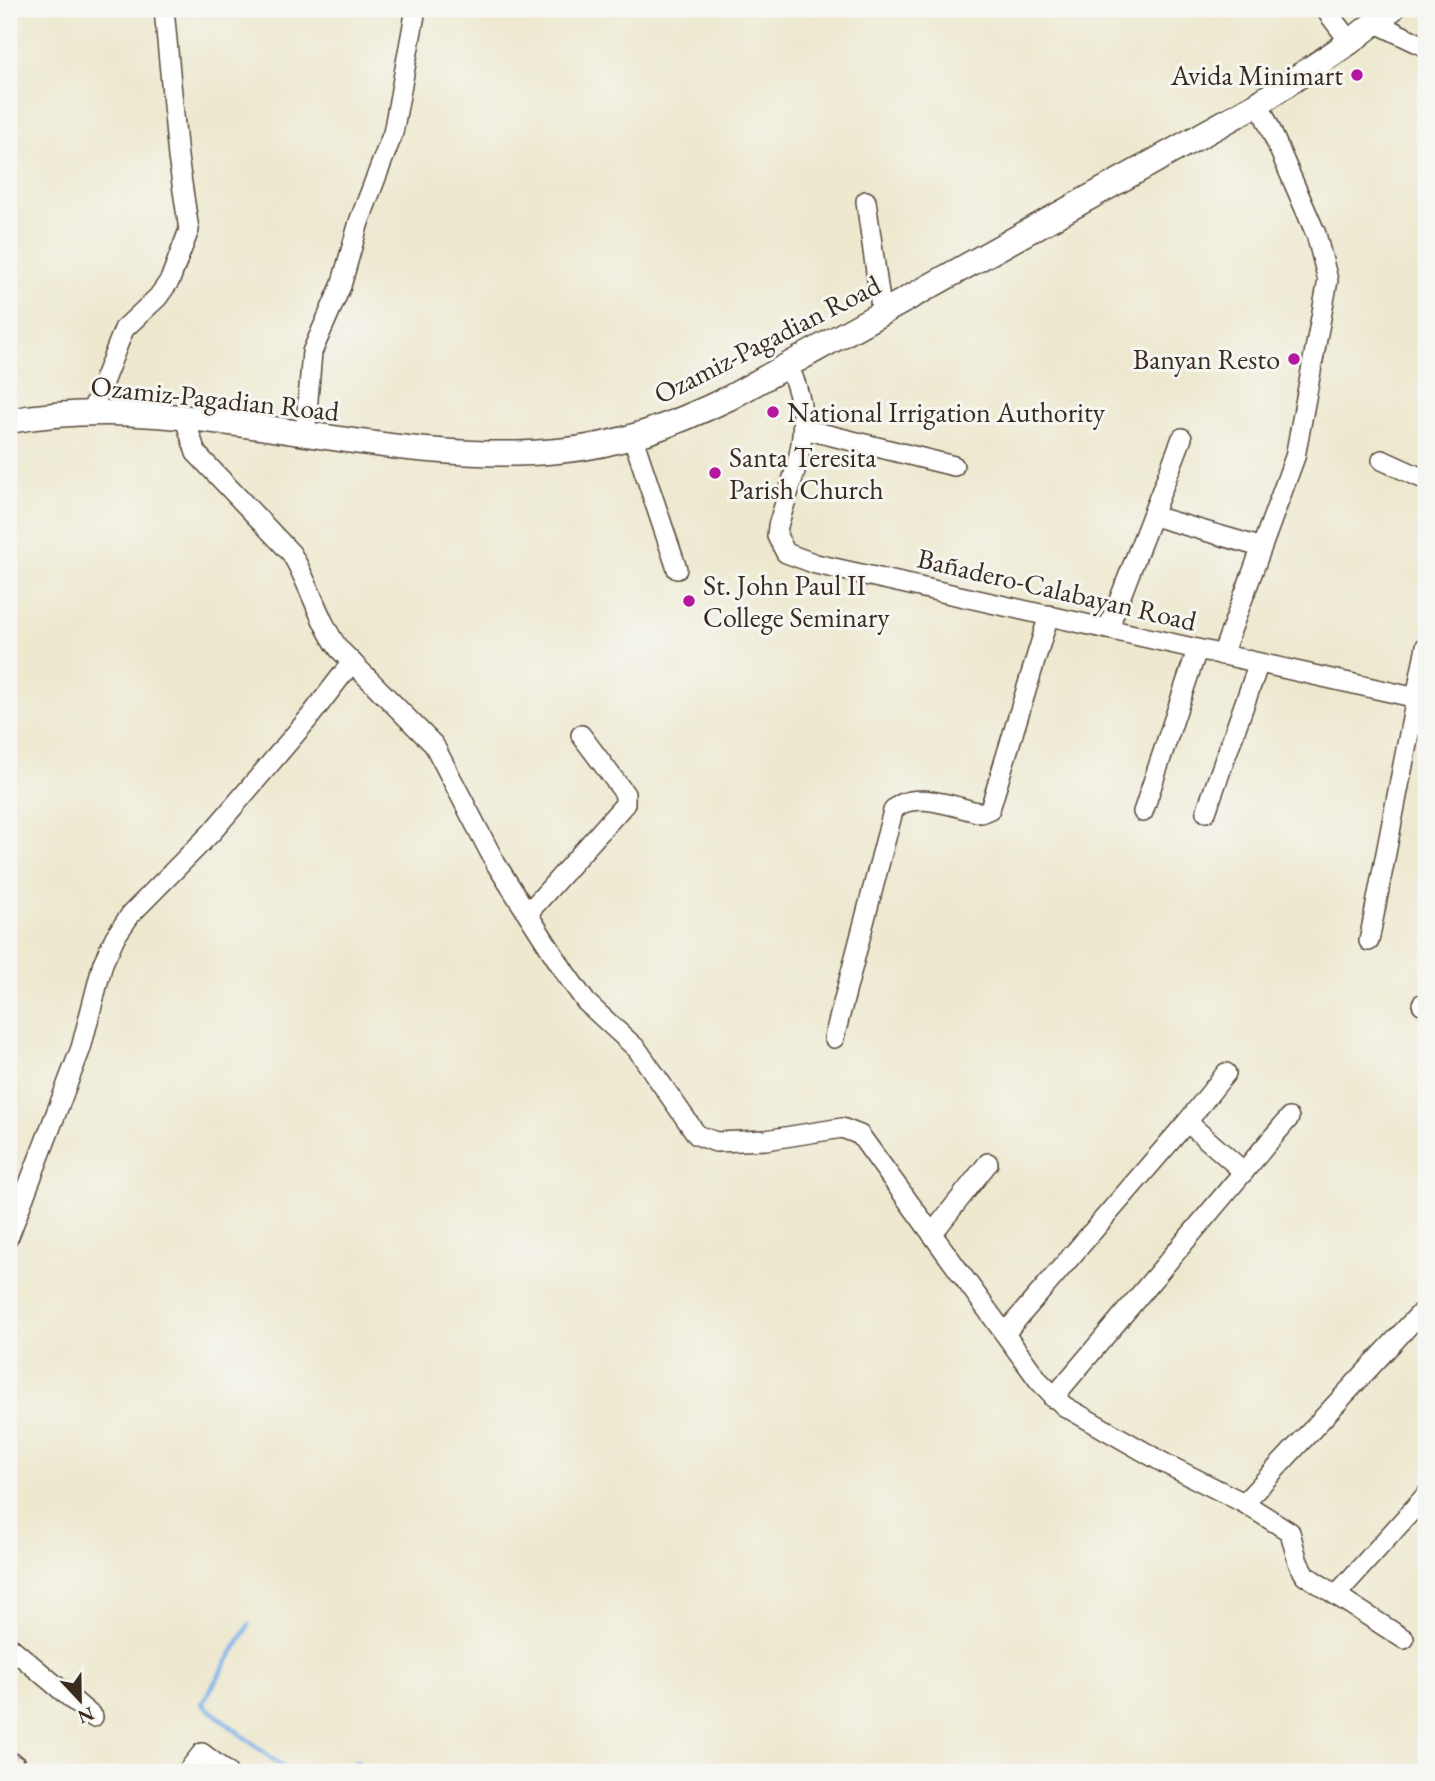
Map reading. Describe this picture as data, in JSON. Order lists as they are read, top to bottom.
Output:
{
  "streets": {
    "main road": ["Ozamiz-Pagadian Road"],
    "street": ["Bañadero-Calabayan Road"]
  },
  "crossings": [
    ["Ozamiz-Pagadian Road", "Bañadero-Calabayan Road"]
  ],
  "places": [
    "Avida Minimart",
    "Banyan Resto",
    "National Irrigation Authority",
    "Santa Teresita Parish Church",
    "St. John Paul II College Seminary"
  ],
  "north": "bottom"
}
